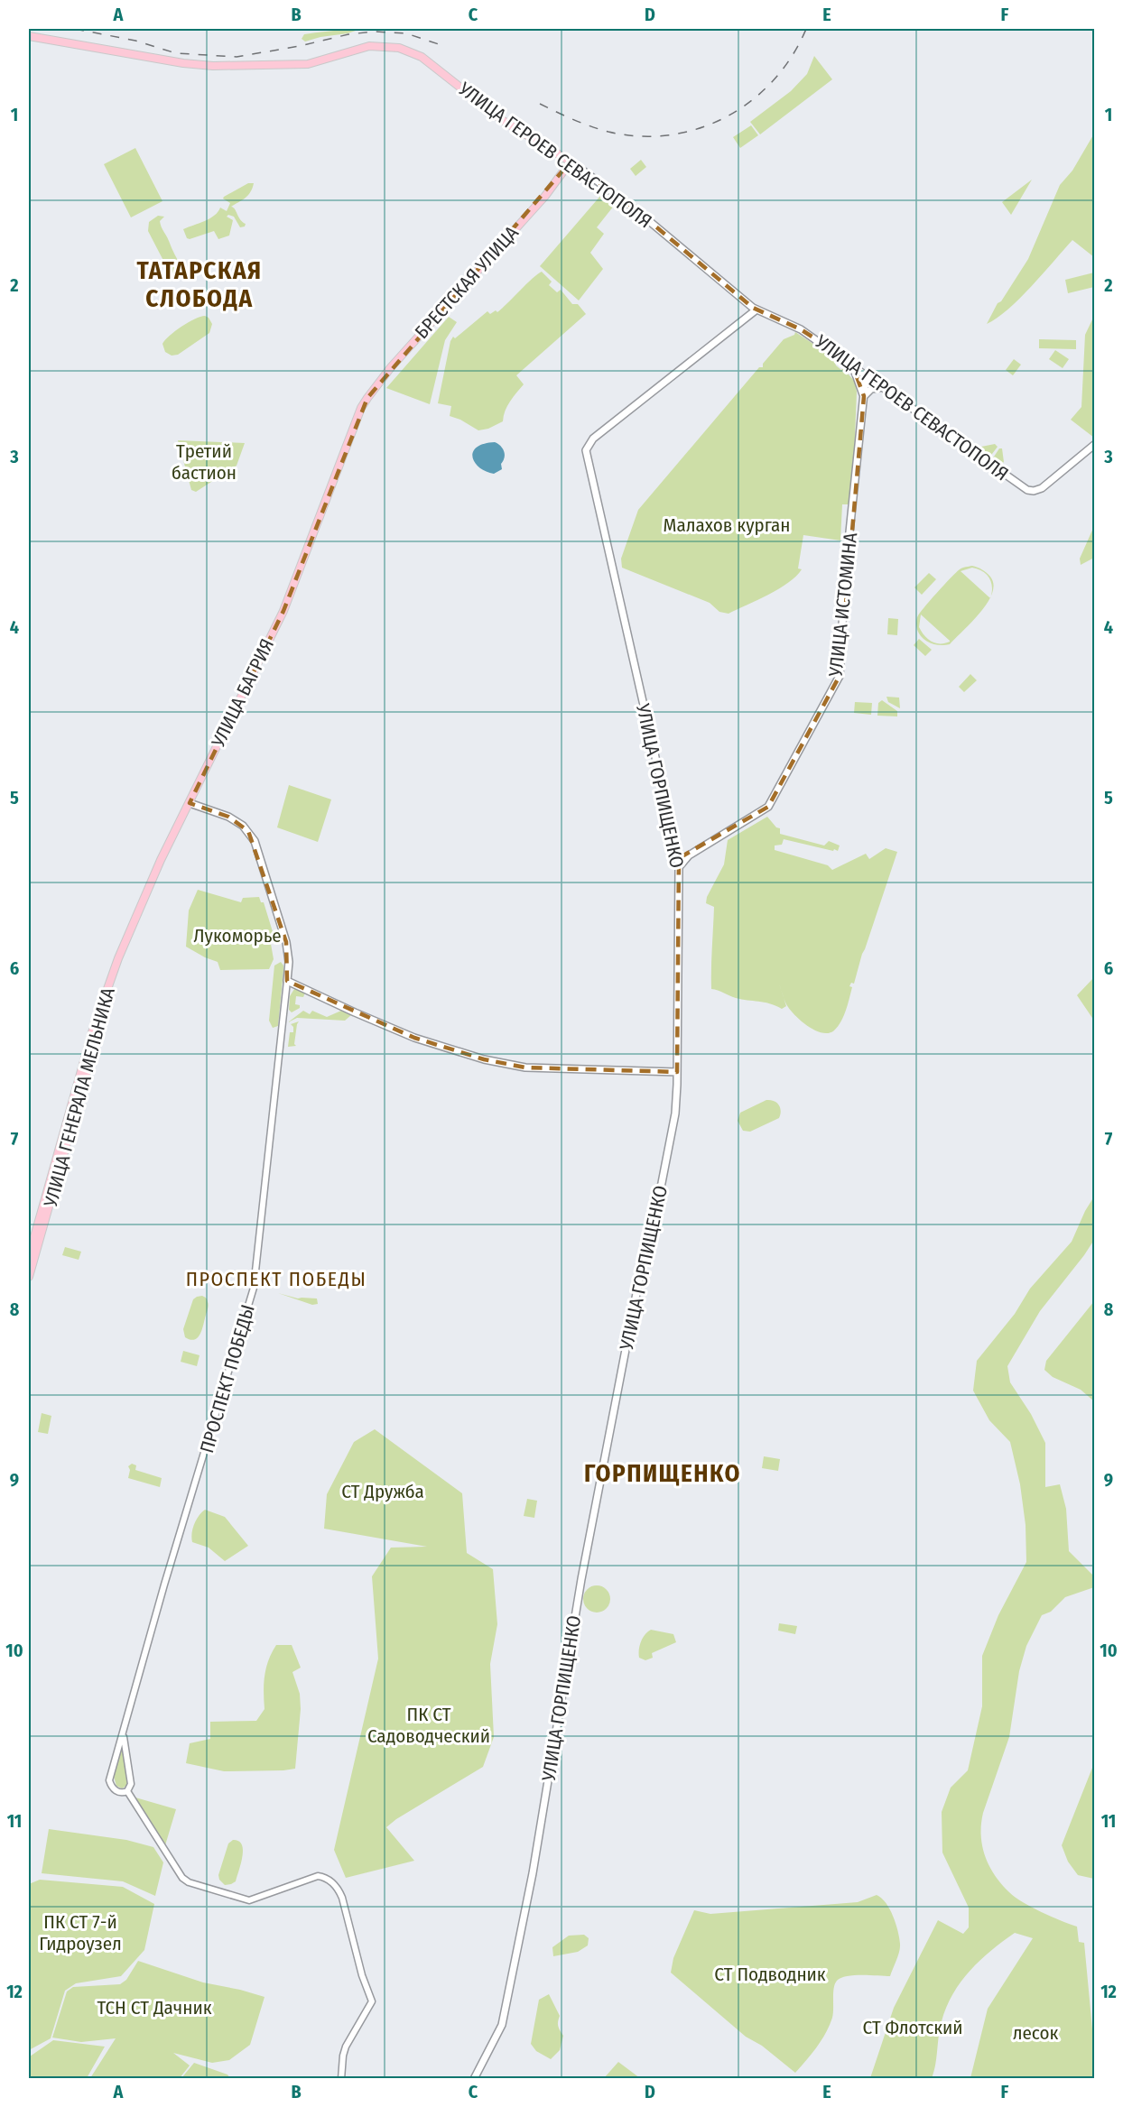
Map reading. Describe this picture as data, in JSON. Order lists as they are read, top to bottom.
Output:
{
  "streets": {
    "main road": [
      "УЛИЦА ГЕРОЕВ СЕВАСТОПОЛЯ",
      "БРЕСТСКАЯ УЛИЦА",
      "УЛИЦА ИСТОМИНА",
      "УЛИЦА БАГРИЯ",
      "УЛИЦА ГОРПИЩЕНКО",
      "УЛИЦА ГЕНЕРАЛА МЕЛЬНИКА"
    ],
    "street": ["ПРОСПЕКТ ПОБЕДЫ"]
  },
  "crossings": [
    ["УЛИЦА ГЕРОЕВ СЕВАСТОПОЛЯ", "БРЕСТСКАЯ УЛИЦА"],
    ["УЛИЦА ГЕРОЕВ СЕВАСТОПОЛЯ", "УЛИЦА ИСТОМИНА"],
    ["УЛИЦА ГЕРОЕВ СЕВАСТОПОЛЯ", "УЛИЦА ГОРПИЩЕНКО"],
    ["БРЕСТСКАЯ УЛИЦА", "УЛИЦА БАГРИЯ"],
    ["УЛИЦА ИСТОМИНА", "УЛИЦА ГОРПИЩЕНКО"],
    ["УЛИЦА БАГРИЯ", "УЛИЦА ГЕНЕРАЛА МЕЛЬНИКА"]
  ],
  "districts": ["ТАТАРСКАЯ СЛОБОДА", "ПРОСПЕКТ ПОБЕДЫ", "ГОРПИЩЕНКО"],
  "parks": [
    "Третий бастион",
    "Малахов курган",
    "Лукоморье",
    "СТ Дружба",
    "ПК СТ Садоводческий",
    "ПК СТ 7-й Гидроузел",
    "СТ Подводник",
    "ТСН СТ Дачник",
    "СТ Флотский",
    "лесок"
  ],
  "grid": {
    "columns": [
      "A",
      "B",
      "C",
      "D",
      "E",
      "F"
    ],
    "rows": [
      "1",
      "2",
      "3",
      "4",
      "5",
      "6",
      "7",
      "8",
      "9",
      "10",
      "11",
      "12"
    ]
  }
}
